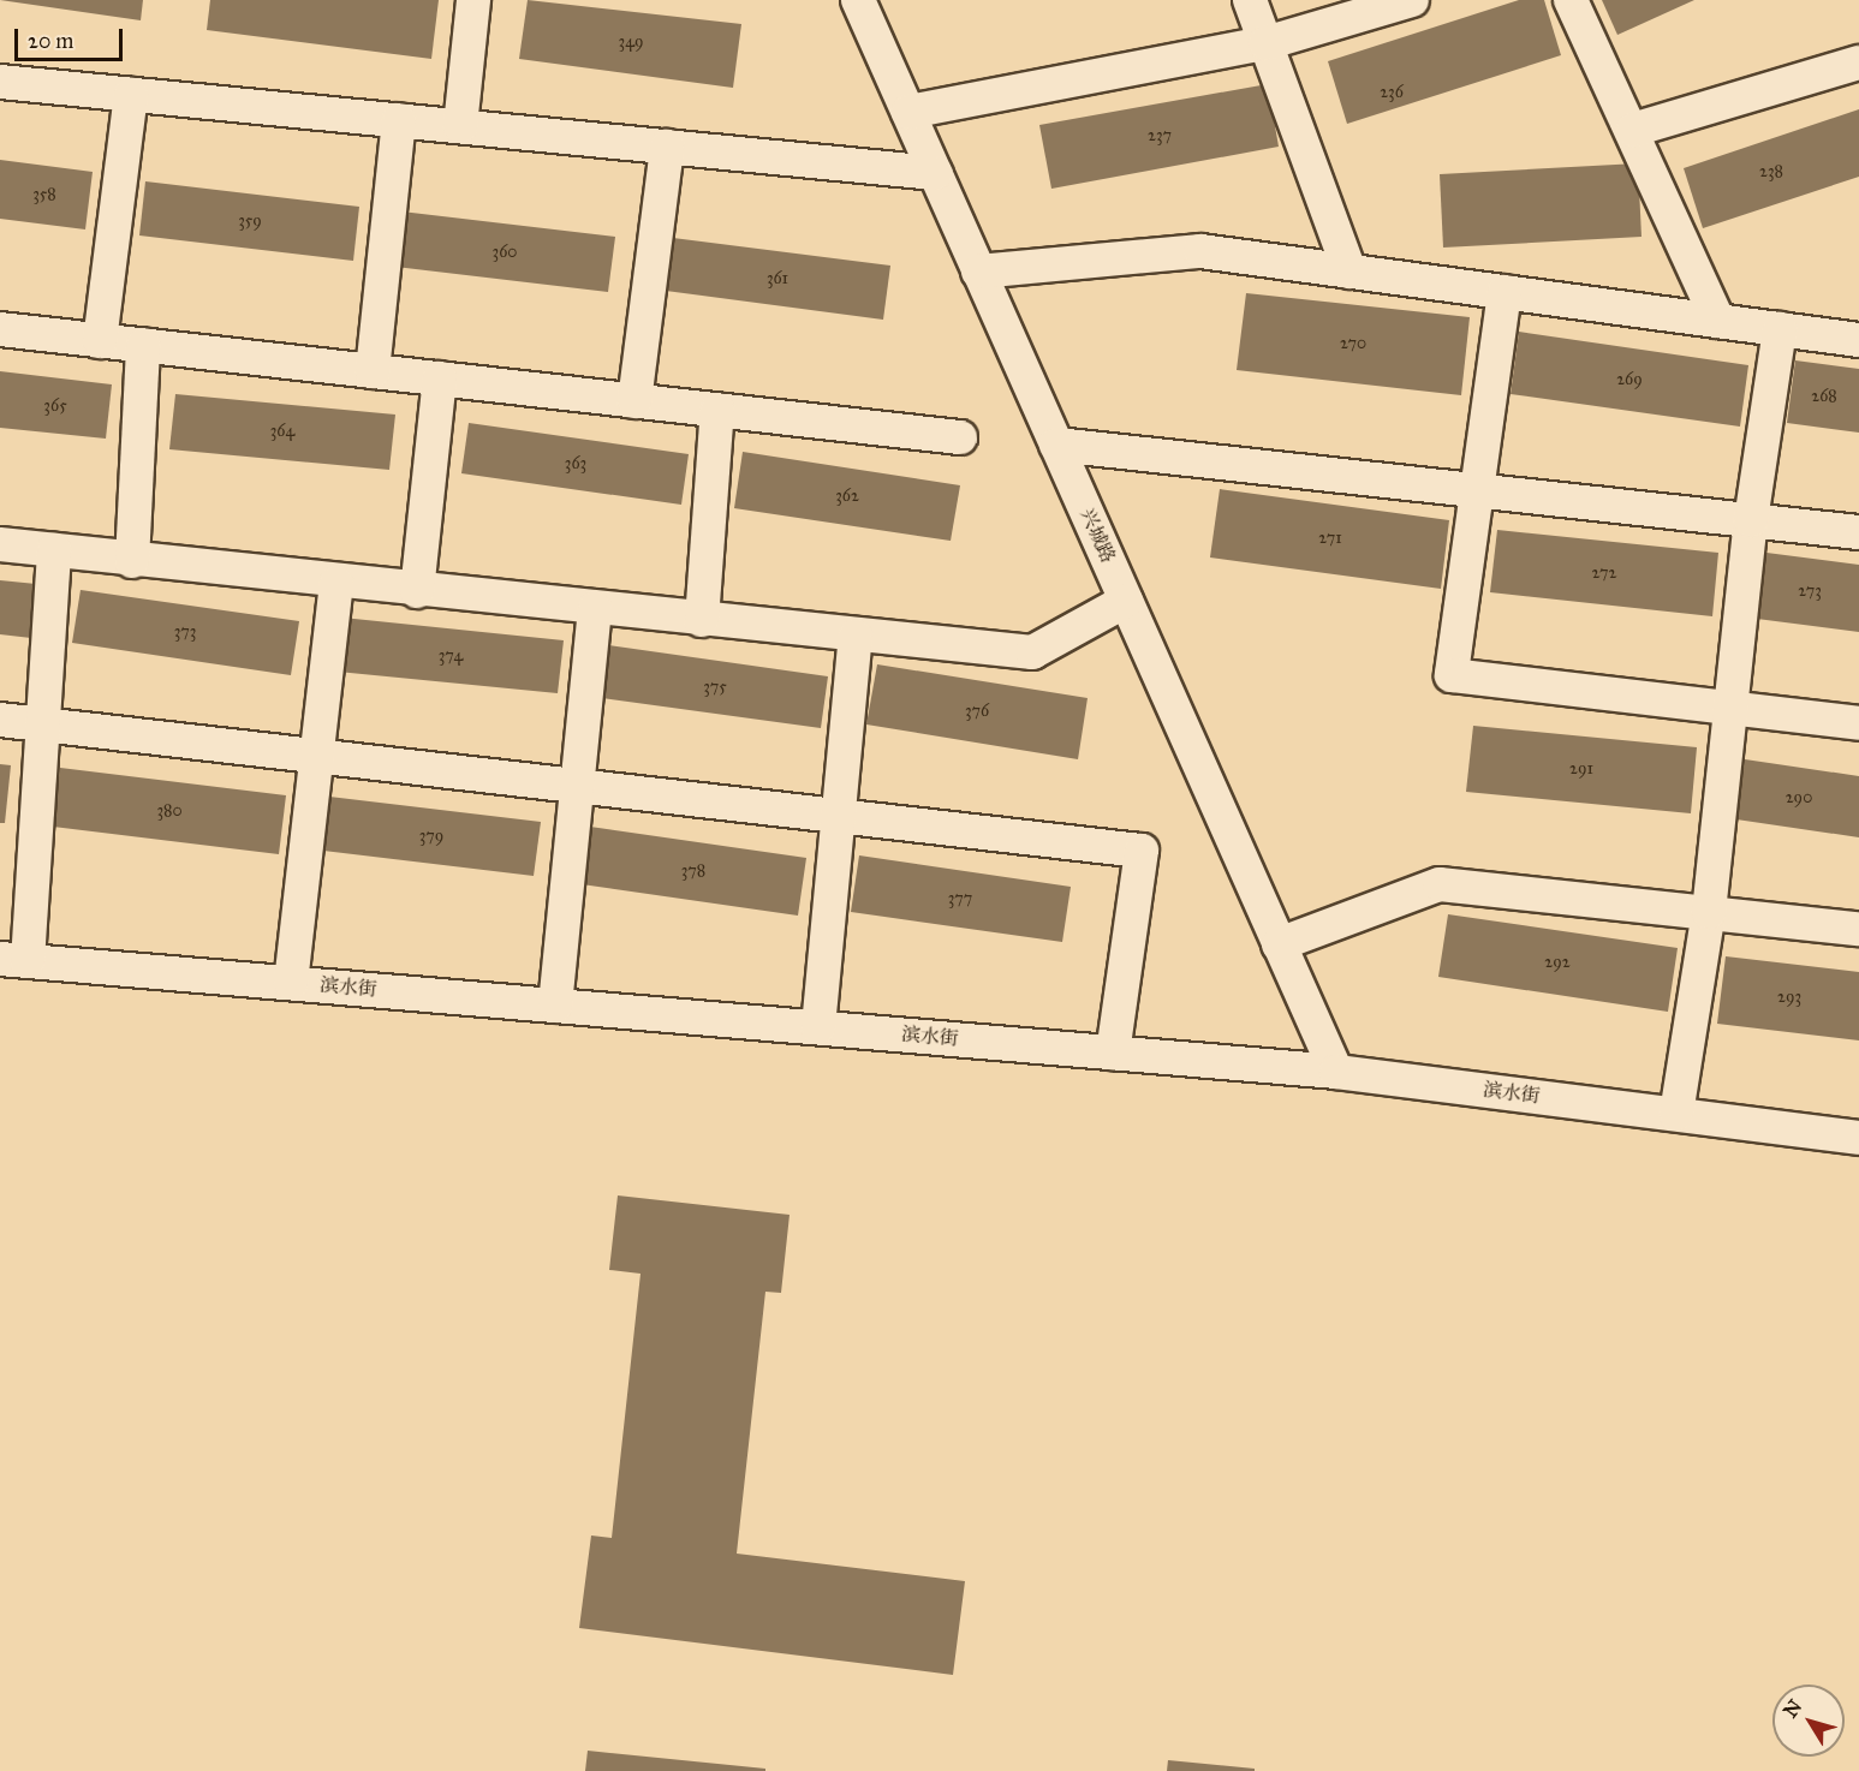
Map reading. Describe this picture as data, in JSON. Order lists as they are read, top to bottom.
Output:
{
  "streets": {
    "street": ["兴城路", "滨水街"]
  },
  "crossings": [
    ["兴城路", "滨水街"]
  ],
  "house_numbers": [
    "349",
    "236",
    "237",
    "238",
    "358",
    "359",
    "360",
    "361",
    "270",
    "269",
    "268",
    "365",
    "364",
    "363",
    "362",
    "271",
    "272",
    "273",
    "373",
    "374",
    "375",
    "376",
    "291",
    "290",
    "380",
    "379",
    "378",
    "377",
    "292",
    "293"
  ],
  "scale_bar": "20 m",
  "north": "top left"
}
